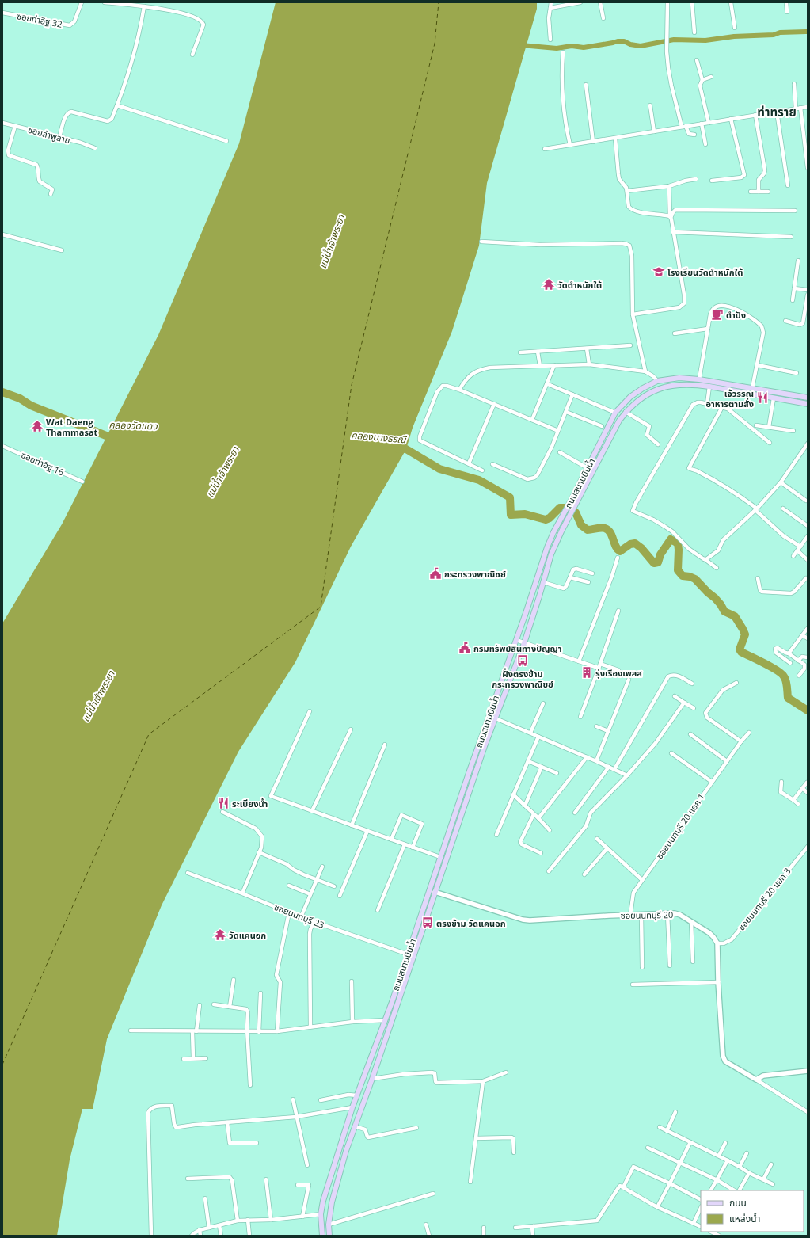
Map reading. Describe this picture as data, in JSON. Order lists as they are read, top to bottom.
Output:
{
  "streets": {
    "main road": ["ถนนสนามบินน้ำ"],
    "street": [
      "ซอยท่าอิฐ 32",
      "ซอยลำพูลาย",
      "ซอยท่าอิฐ 16",
      "ซอยนนทบุรี 20 แยก 1",
      "ซอยนนทบุรี 20 แยก 3",
      "ซอยนนทบุรี 20",
      "ซอยนนทบุรี 23"
    ]
  },
  "crossings": [
    ["ถนนสนามบินน้ำ", "ซอยนนทบุรี 20"],
    ["ถนนสนามบินน้ำ", "ซอยนนทบุรี 23"],
    ["ซอยนนทบุรี 20 แยก 1", "ซอยนนทบุรี 20"],
    ["ซอยนนทบุรี 20 แยก 3", "ซอยนนทบุรี 20"]
  ],
  "districts": ["ท่าทราย"],
  "water": ["แม่น้ำเจ้าพระยา", "คลองวัดแดง", "คลองบางธรณี"],
  "places": {
    "school or university": ["โรงเรียนวัดตำหนักใต้"],
    "temple": ["วัดตำหนักใต้", "Wat Daeng Thammasat", "วัดแคนอก"],
    "cafe": ["ดำปัง"],
    "restaurant": ["เจ้วรรณ อาหารตามสั่ง", "ระเบียงน้ำ"],
    "public building": ["กระทรวงพาณิชย์", "กรมทรัพย์สินทางปัญญา"],
    "bus stop": ["ฝั่งตรงข้าม กระทรวงพาณิชย์", "ตรงข้าม วัดแคนอก"],
    "building": ["รุ่งเรืองเพลส"]
  },
  "legend": ["ถนน", "แหล่งน้ำ"]
}
